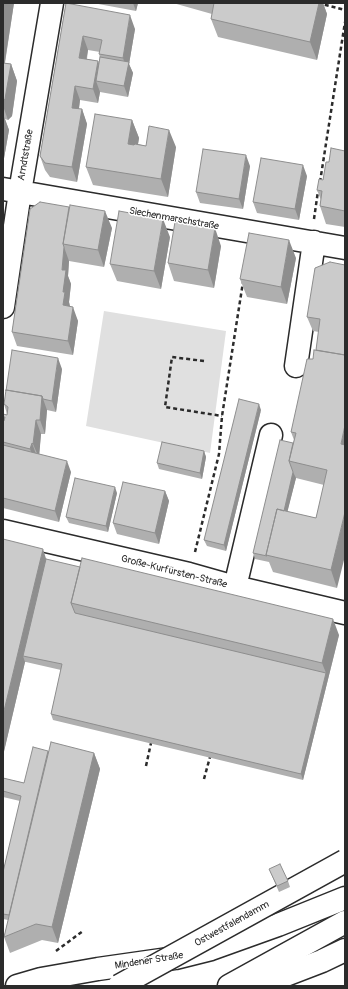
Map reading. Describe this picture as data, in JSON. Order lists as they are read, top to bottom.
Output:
{
  "streets": {
    "main road": [
      "Arndtstraße",
      "Siechenmarschstraße",
      "Große-Kurfürsten-Straße",
      "Ostwestfalendamm",
      "Mindener Straße"
    ]
  },
  "crossings": [
    ["Arndtstraße", "Siechenmarschstraße"]
  ]
}
